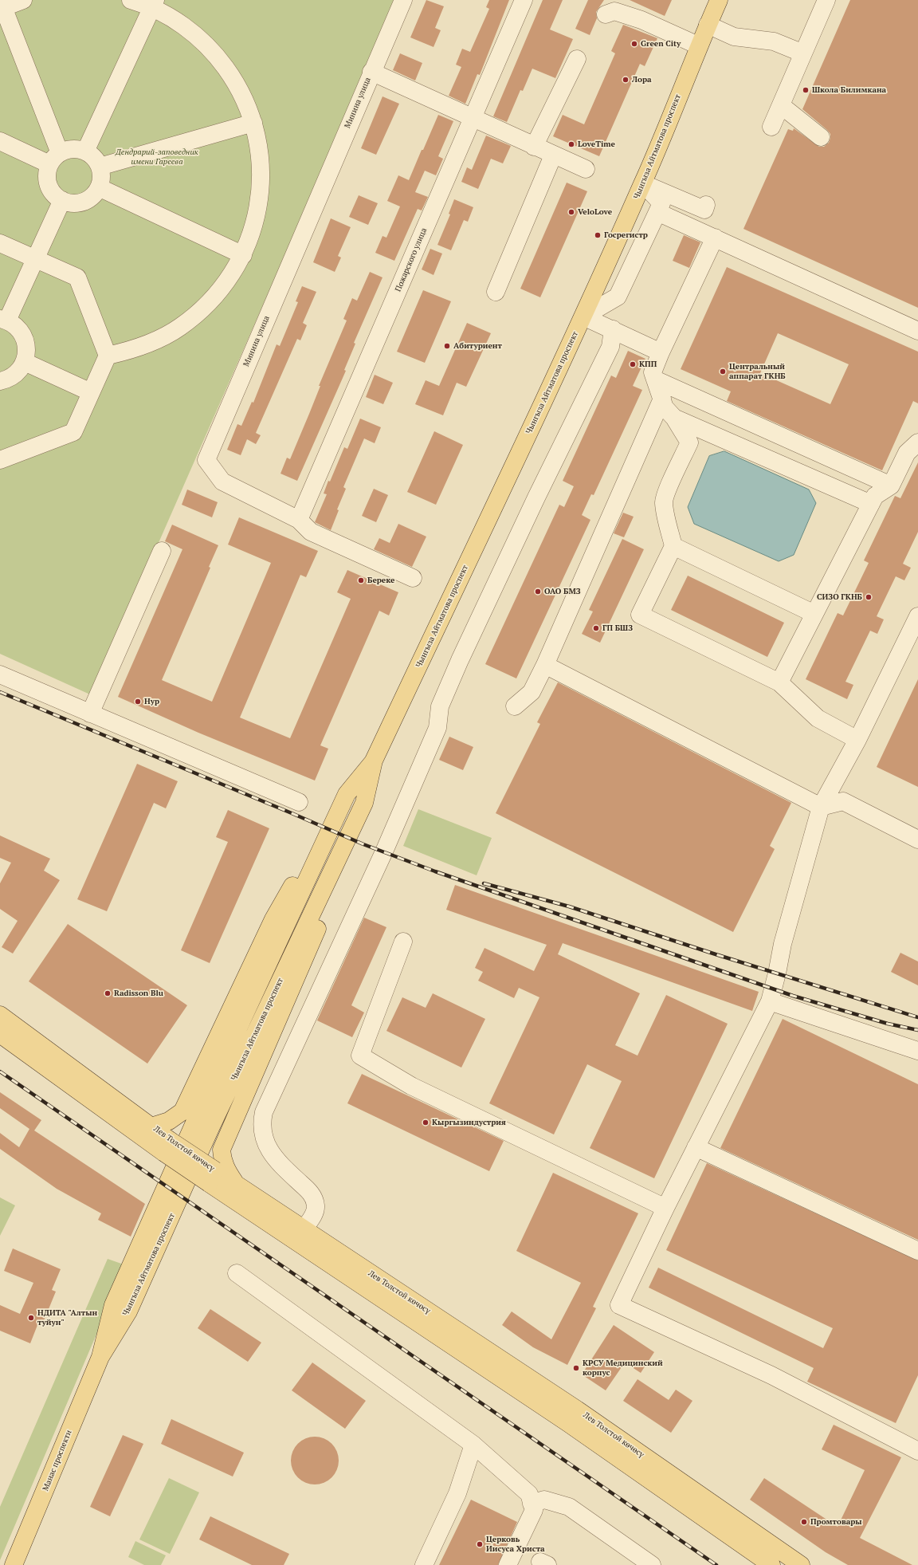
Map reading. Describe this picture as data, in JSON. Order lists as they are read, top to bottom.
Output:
{
  "streets": {
    "main road": ["Чынгыза Айтматова проспект", "Лев Толстой көчөсү", "Манас проспекти"],
    "street": ["Минина улица", "Пожарского улица"]
  },
  "crossings": [
    ["Минина улица", "Пожарского улица"],
    ["Чынгыза Айтматова проспект", "Манас проспекти"]
  ],
  "parks": ["Дендрарий-заповедник имени Гареева"],
  "places": [
    "Green City",
    "Лора",
    "Школа Билимкана",
    "LoveTime",
    "VeloLove",
    "Госрегистр",
    "Абитуриент",
    "КПП",
    "Центральный аппарат ГКНБ",
    "Береке",
    "ОАО БМЗ",
    "СИЗО ГКНБ",
    "ГП БШЗ",
    "Нур",
    "Radisson Blu",
    "Кыргызиндустрия",
    "НДИТА \"Алтын туйун\"",
    "КРСУ Медицинский корпус",
    "Промтовары",
    "Церковь Иисуса Христа"
  ]
}
